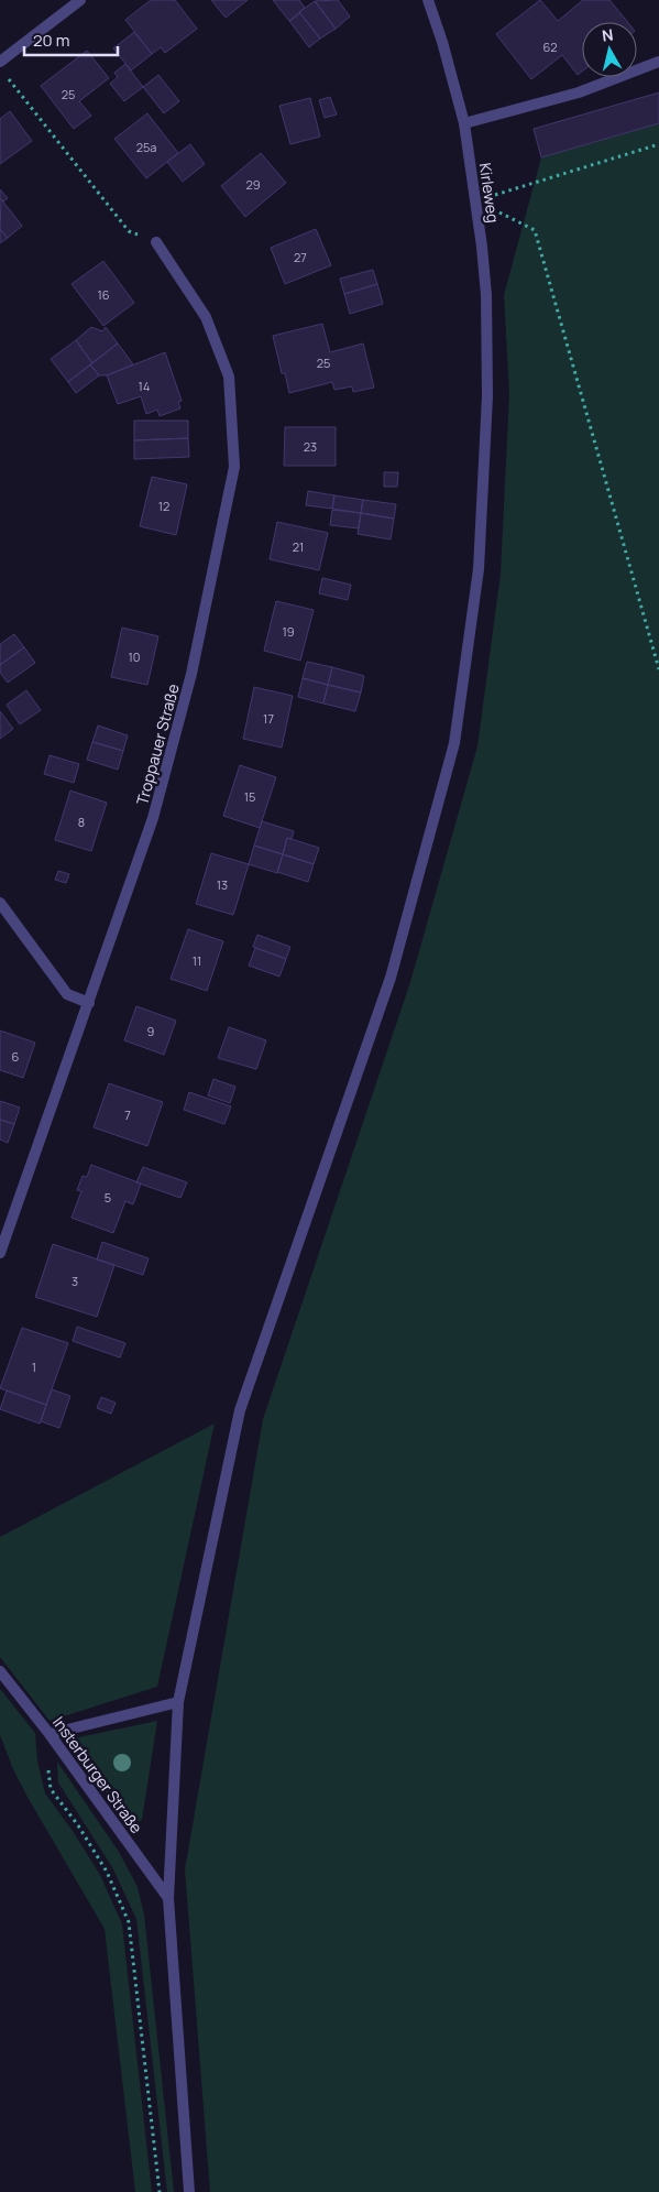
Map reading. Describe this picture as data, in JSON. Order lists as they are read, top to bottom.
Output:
{
  "streets": {
    "street": ["Kirleweg", "Troppauer Straße", "Insterburger Straße"]
  },
  "crossings": [
    ["Kirleweg", "Insterburger Straße"]
  ],
  "house_numbers": [
    "62",
    "25",
    "25a",
    "29",
    "27",
    "16",
    "25",
    "14",
    "23",
    "12",
    "21",
    "19",
    "10",
    "17",
    "15",
    "8",
    "13",
    "11",
    "9",
    "6",
    "7",
    "5",
    "3",
    "1"
  ],
  "scale_bar": "20 m",
  "north": "top"
}
